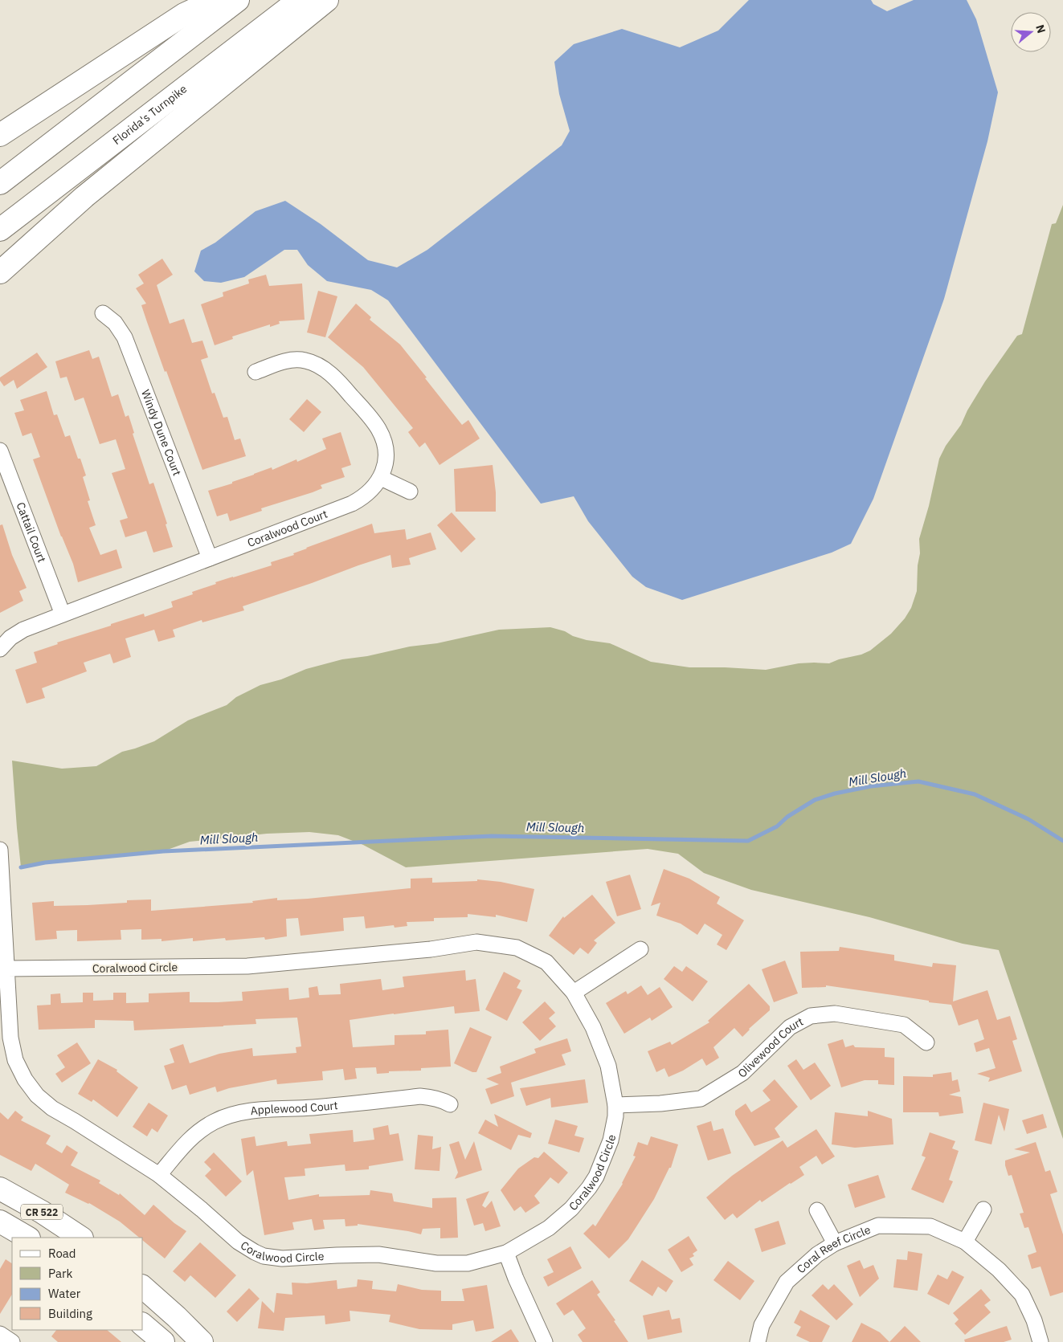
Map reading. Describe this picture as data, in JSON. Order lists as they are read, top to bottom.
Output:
{
  "streets": {
    "main road": ["Florida's Turnpike", "CR 522"],
    "street": [
      "Windy Dune Court",
      "Coralwood Court",
      "Cattail Court",
      "Coralwood Circle",
      "Olivewood Court",
      "Applewood Court",
      "Coral Reef Circle"
    ]
  },
  "crossings": [
    ["Windy Dune Court", "Coralwood Court"],
    ["Coralwood Court", "Cattail Court"],
    ["Coralwood Circle", "Olivewood Court"],
    ["Coralwood Circle", "Applewood Court"]
  ],
  "water": ["Mill Slough"],
  "legend": [
    "Road",
    "Park",
    "Water",
    "Building"
  ],
  "north": "right"
}
